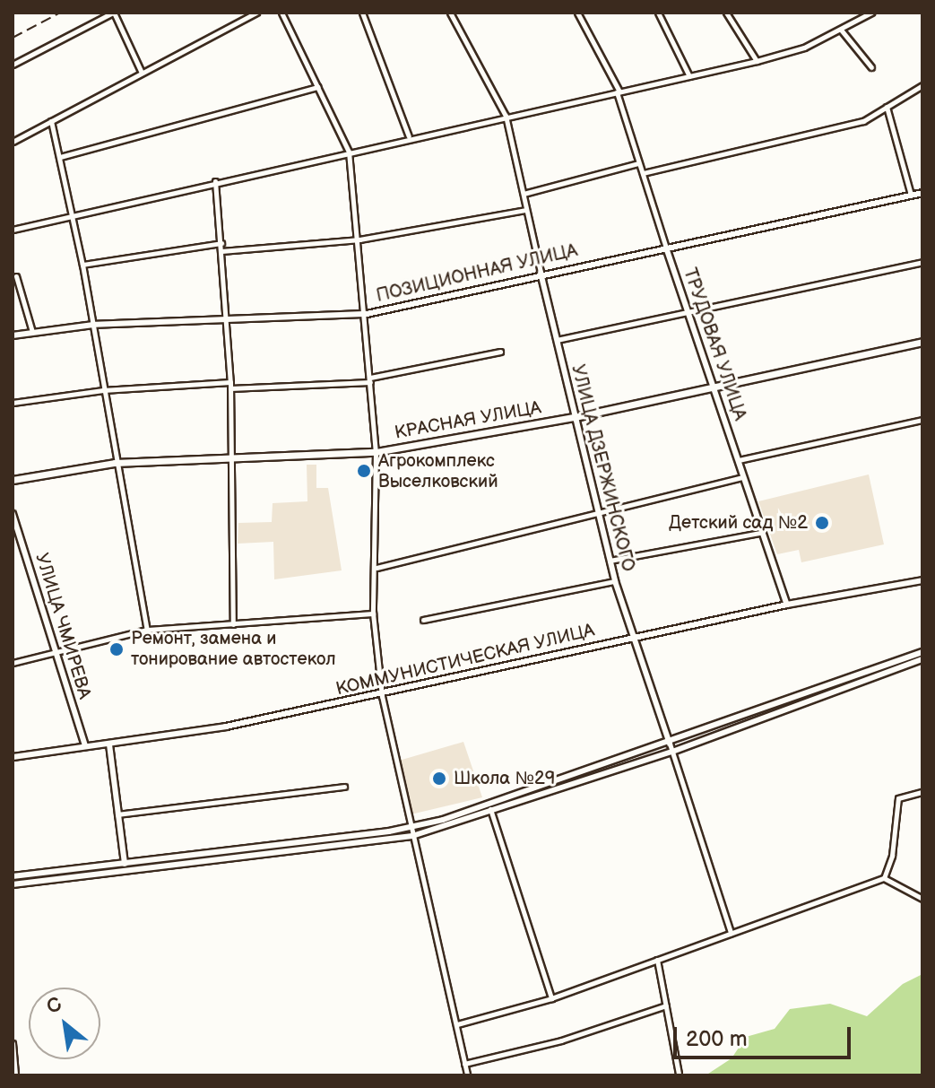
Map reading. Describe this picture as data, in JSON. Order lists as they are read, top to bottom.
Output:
{
  "streets": {
    "main road": ["КРАСНАЯ УЛИЦА"],
    "street": [
      "ПОЗИЦИОННАЯ УЛИЦА",
      "ТРУДОВАЯ УЛИЦА",
      "УЛИЦА ДЗЕРЖИНСКОГО",
      "УЛИЦА ЧМИРЕВА",
      "КОММУНИСТИЧЕСКАЯ УЛИЦА"
    ]
  },
  "crossings": [
    ["ПОЗИЦИОННАЯ УЛИЦА", "ТРУДОВАЯ УЛИЦА"],
    ["ПОЗИЦИОННАЯ УЛИЦА", "УЛИЦА ДЗЕРЖИНСКОГО"],
    ["ТРУДОВАЯ УЛИЦА", "КРАСНАЯ УЛИЦА"],
    ["ТРУДОВАЯ УЛИЦА", "КОММУНИСТИЧЕСКАЯ УЛИЦА"],
    ["КРАСНАЯ УЛИЦА", "УЛИЦА ДЗЕРЖИНСКОГО"],
    ["УЛИЦА ДЗЕРЖИНСКОГО", "КОММУНИСТИЧЕСКАЯ УЛИЦА"],
    ["УЛИЦА ЧМИРЕВА", "КОММУНИСТИЧЕСКАЯ УЛИЦА"]
  ],
  "places": [
    "Агрокомплекс Выселковский",
    "Детский сад №2",
    "Ремонт, замена и тонирование автостекол",
    "Школа №29"
  ],
  "scale_bar": "200 m",
  "north": "top left"
}
